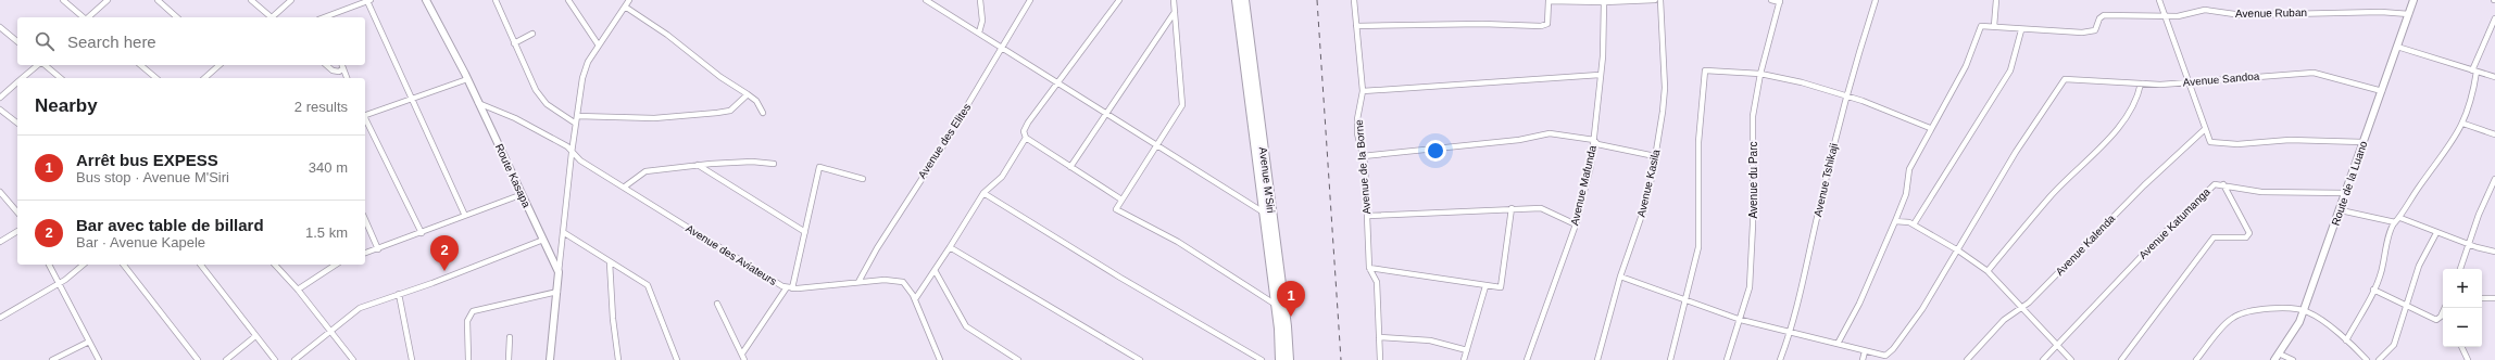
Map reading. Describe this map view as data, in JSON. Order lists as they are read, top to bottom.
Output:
{
  "streets": {
    "highway": ["Avenue M'Siri"],
    "main road": ["Route Kasapa", "Route de la Luano"],
    "street": [
      "Avenue Ruban",
      "Avenue Sandoa",
      "Avenue des Elites",
      "Avenue de la Borne",
      "Avenue du Parc",
      "Avenue Tshikaji",
      "Avenue Kasila",
      "Avenue Mafunda",
      "Avenue Katumanga",
      "Avenue Kalenda",
      "Avenue des Aviateurs"
    ]
  },
  "crossings": [
    ["Avenue Ruban", "Route de la Luano"],
    ["Avenue Sandoa", "Route de la Luano"],
    ["Route Kasapa", "Avenue des Aviateurs"],
    ["Route de la Luano", "Avenue Katumanga"]
  ],
  "page": {
    "search": "Search here",
    "heading": ["Nearby", "2 results"],
    "list": [
      {
        "mark": "1",
        "name": "Arrêt bus EXPESS",
        "note": "Bus stop · Avenue M'Siri",
        "value": "340 m"
      },
      {
        "mark": "2",
        "name": "Bar avec table de billard",
        "note": "Bar · Avenue Kapele",
        "value": "1.5 km"
      }
    ],
    "pins": ["2", "1"],
    "map_buttons": ["+", "−"]
  }
}
